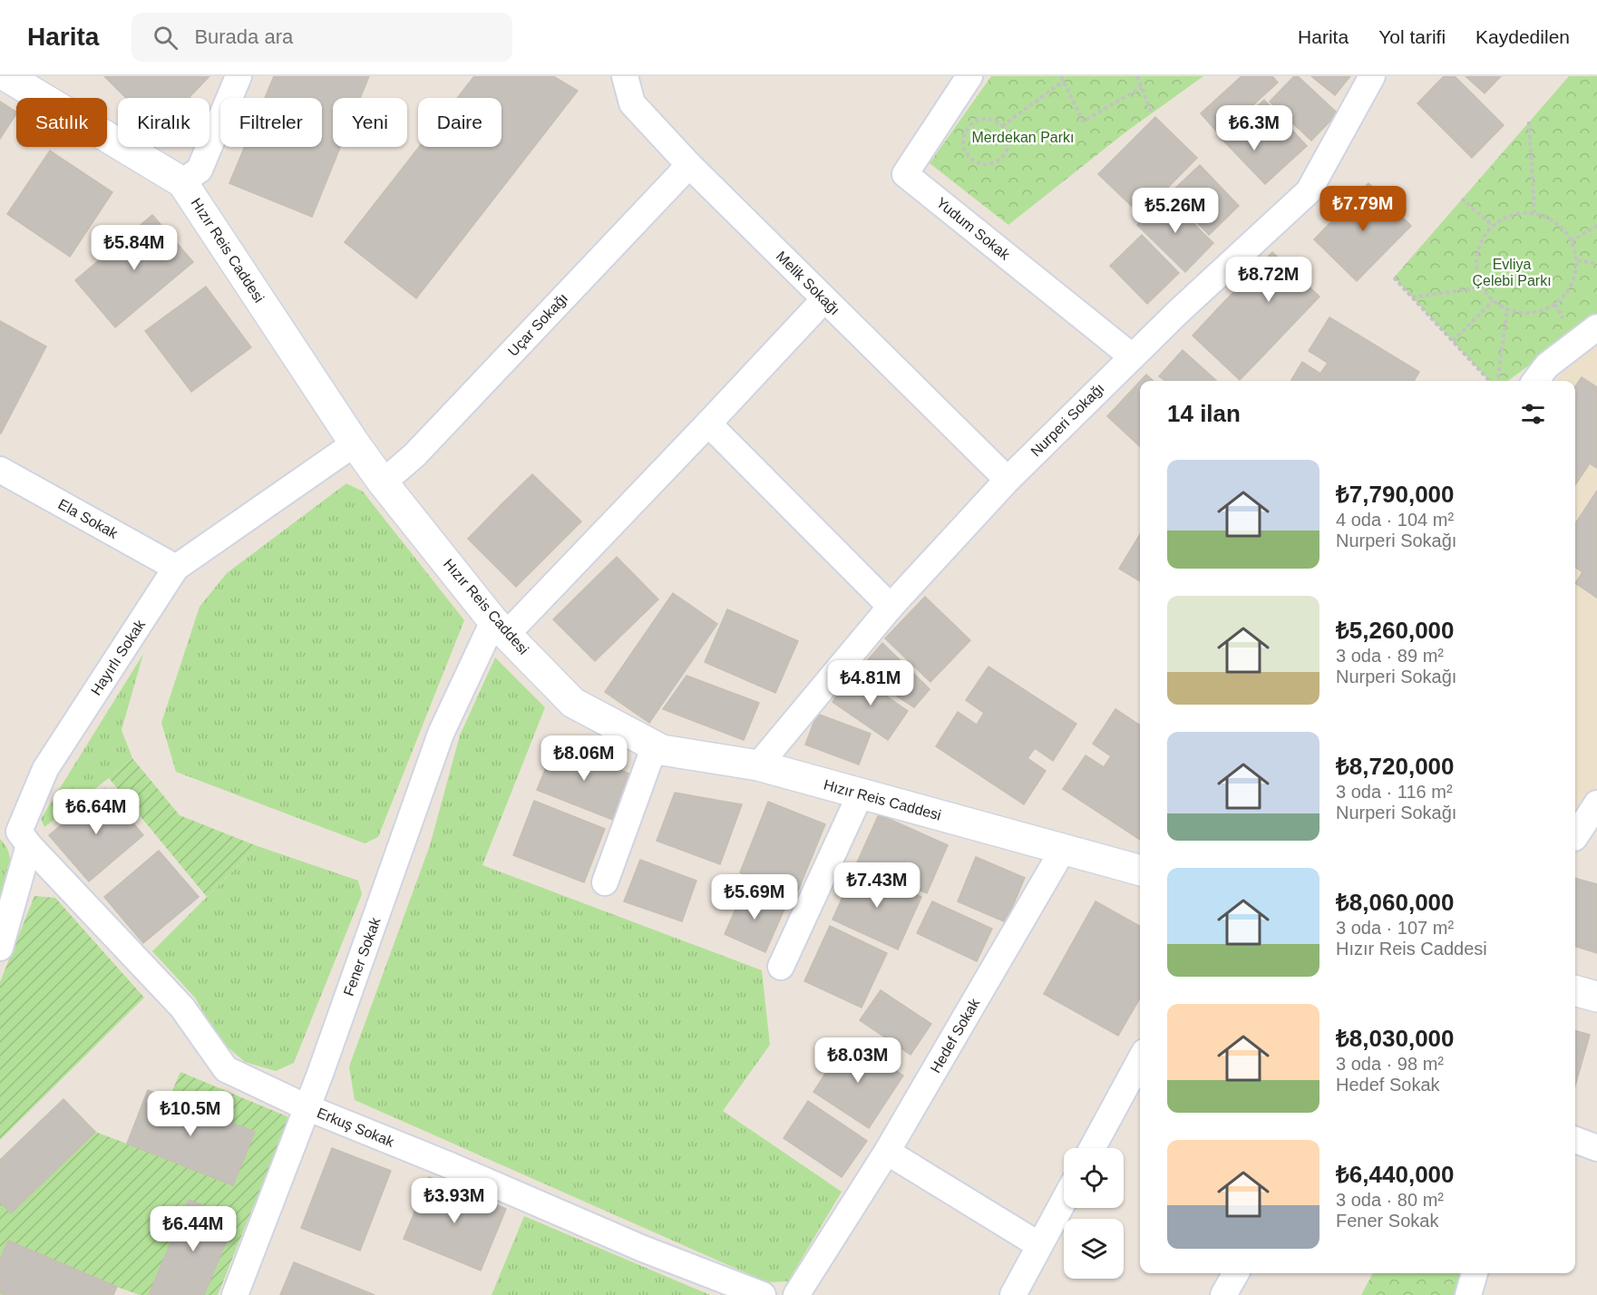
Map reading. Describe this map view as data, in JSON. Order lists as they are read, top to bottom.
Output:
{
  "streets": {
    "street": [
      "Yudum Sokak",
      "Hızır Reis Caddesi",
      "Melik Sokağı",
      "Uçar Sokağı",
      "Nurperi Sokağı",
      "Ela Sokak",
      "Hayırlı Sokak",
      "Fener Sokak",
      "Hedef Sokak",
      "Erkuş Sokak"
    ]
  },
  "crossings": [
    ["Yudum Sokak", "Nurperi Sokağı"],
    ["Hızır Reis Caddesi", "Uçar Sokağı"],
    ["Hızır Reis Caddesi", "Nurperi Sokağı"],
    ["Hızır Reis Caddesi", "Hayırlı Sokak"],
    ["Hızır Reis Caddesi", "Fener Sokak"],
    ["Hızır Reis Caddesi", "Hedef Sokak"],
    ["Melik Sokağı", "Uçar Sokağı"],
    ["Melik Sokağı", "Nurperi Sokağı"],
    ["Melik Sokağı", "Fener Sokak"],
    ["Ela Sokak", "Hayırlı Sokak"],
    ["Hayırlı Sokak", "Erkuş Sokak"],
    ["Fener Sokak", "Erkuş Sokak"]
  ],
  "parks": ["Merdekan Parkı", "Evliya Çelebi Parkı"],
  "page": {
    "header": "Harita",
    "search": "Burada ara",
    "nav": ["Harita", "Yol tarifi", "Kaydedilen"],
    "chip": [
      "Satılık",
      "Kiralık",
      "Filtreler",
      "Yeni",
      "Daire"
    ],
    "price": [
      "₺6.3M",
      "₺7.79M",
      "₺5.26M",
      "₺5.84M",
      "₺8.72M",
      "₺4.81M",
      "₺8.06M",
      "₺6.64M",
      "₺7.43M",
      "₺5.69M",
      "₺8.03M",
      "₺10.5M",
      "₺3.93M",
      "₺6.44M"
    ],
    "heading": "14 ilan",
    "list": [
      {
        "name": "₺7,790,000",
        "note": "4 oda · 104 m² · Nurperi Sokağı"
      },
      {
        "name": "₺5,260,000",
        "note": "3 oda · 89 m² · Nurperi Sokağı"
      },
      {
        "name": "₺8,720,000",
        "note": "3 oda · 116 m² · Nurperi Sokağı"
      },
      {
        "name": "₺8,060,000",
        "note": "3 oda · 107 m² · Hızır Reis Caddesi"
      },
      {
        "name": "₺8,030,000",
        "note": "3 oda · 98 m² · Hedef Sokak"
      },
      {
        "name": "₺6,440,000",
        "note": "3 oda · 80 m² · Fener Sokak"
      }
    ]
  }
}
